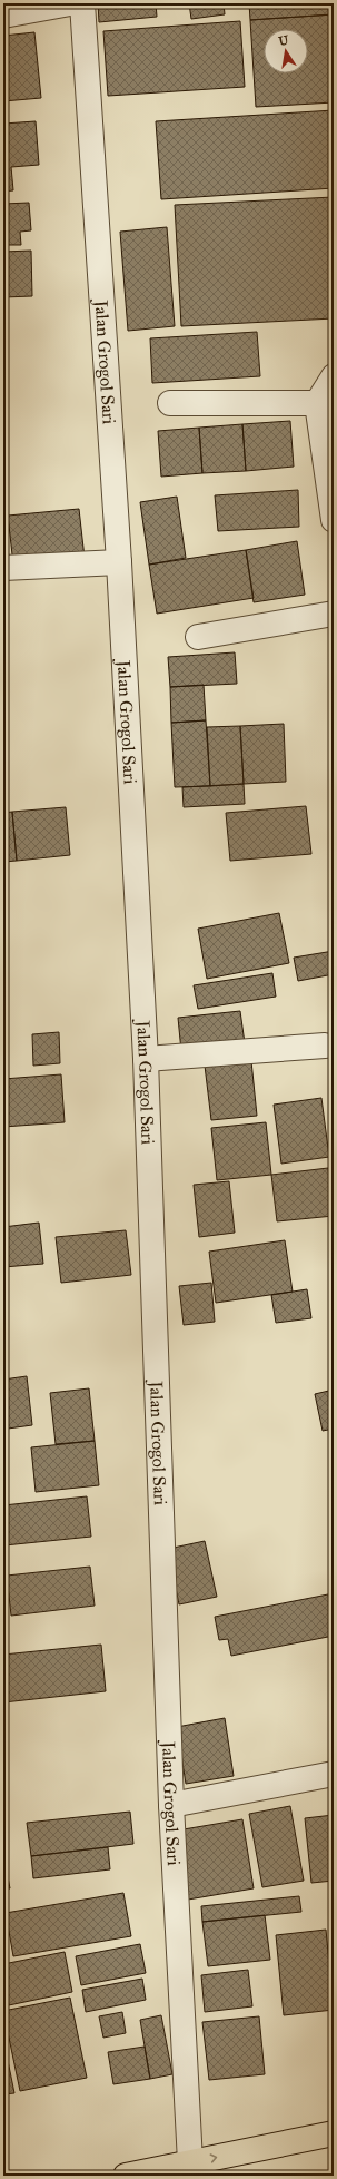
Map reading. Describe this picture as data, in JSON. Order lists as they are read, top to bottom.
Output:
{
  "streets": {
    "street": ["Jalan Grogol Sari"]
  },
  "north": "top"
}
